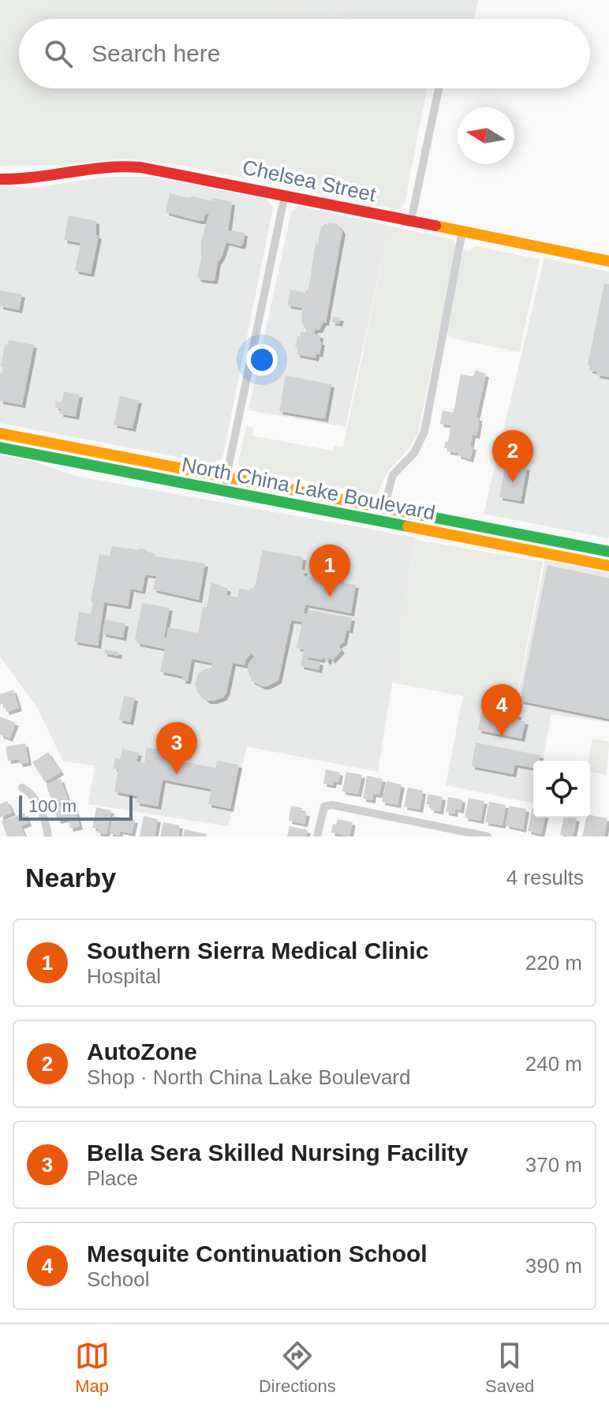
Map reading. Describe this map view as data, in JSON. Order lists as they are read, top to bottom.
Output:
{
  "streets": {
    "main road": ["Chelsea Street", "North China Lake Boulevard"]
  },
  "scale_bar": "100 m",
  "north": "left",
  "page": {
    "search": "Search here",
    "pins": [
      "2",
      "1",
      "4",
      "3"
    ],
    "scale": "100 m",
    "heading": ["Nearby", "4 results"],
    "list": [
      {
        "mark": "1",
        "name": "Southern Sierra Medical Clinic",
        "note": "Hospital",
        "value": "220 m"
      },
      {
        "mark": "2",
        "name": "AutoZone",
        "note": "Shop · North China Lake Boulevard",
        "value": "240 m"
      },
      {
        "mark": "3",
        "name": "Bella Sera Skilled Nursing Facility",
        "note": "Place",
        "value": "370 m"
      },
      {
        "mark": "4",
        "name": "Mesquite Continuation School",
        "note": "School",
        "value": "390 m"
      }
    ],
    "nav": ["Map", "Directions", "Saved"]
  }
}
